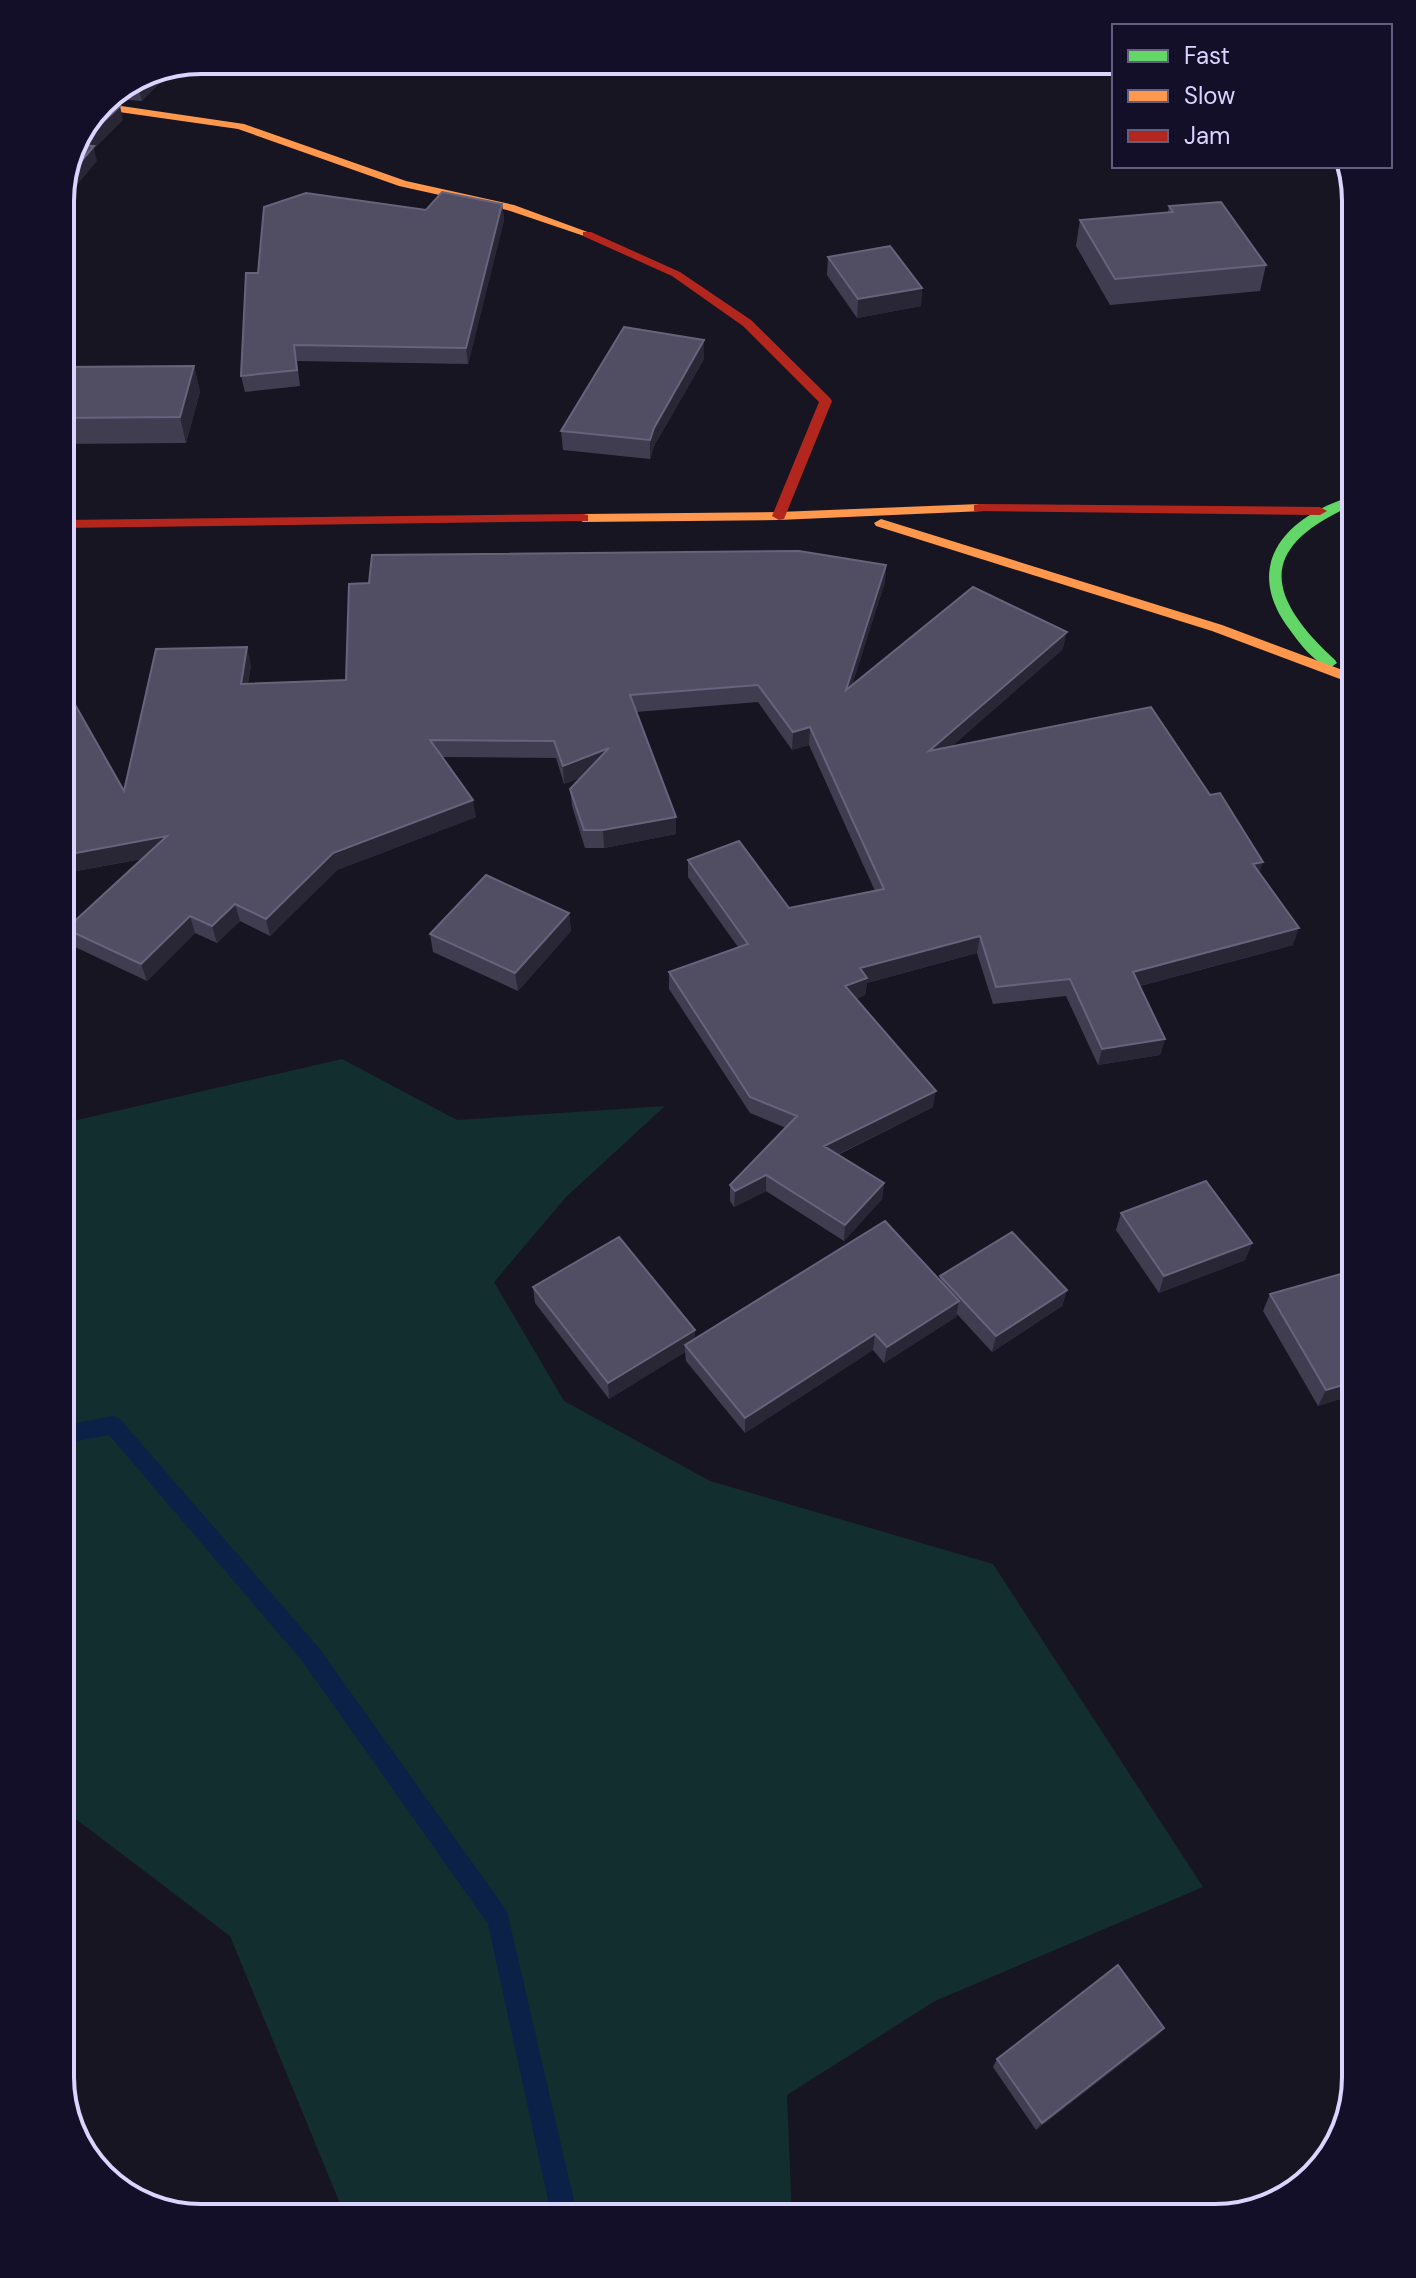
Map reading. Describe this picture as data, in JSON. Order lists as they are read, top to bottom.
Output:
{
  "legend": ["Fast", "Slow", "Jam"]
}
